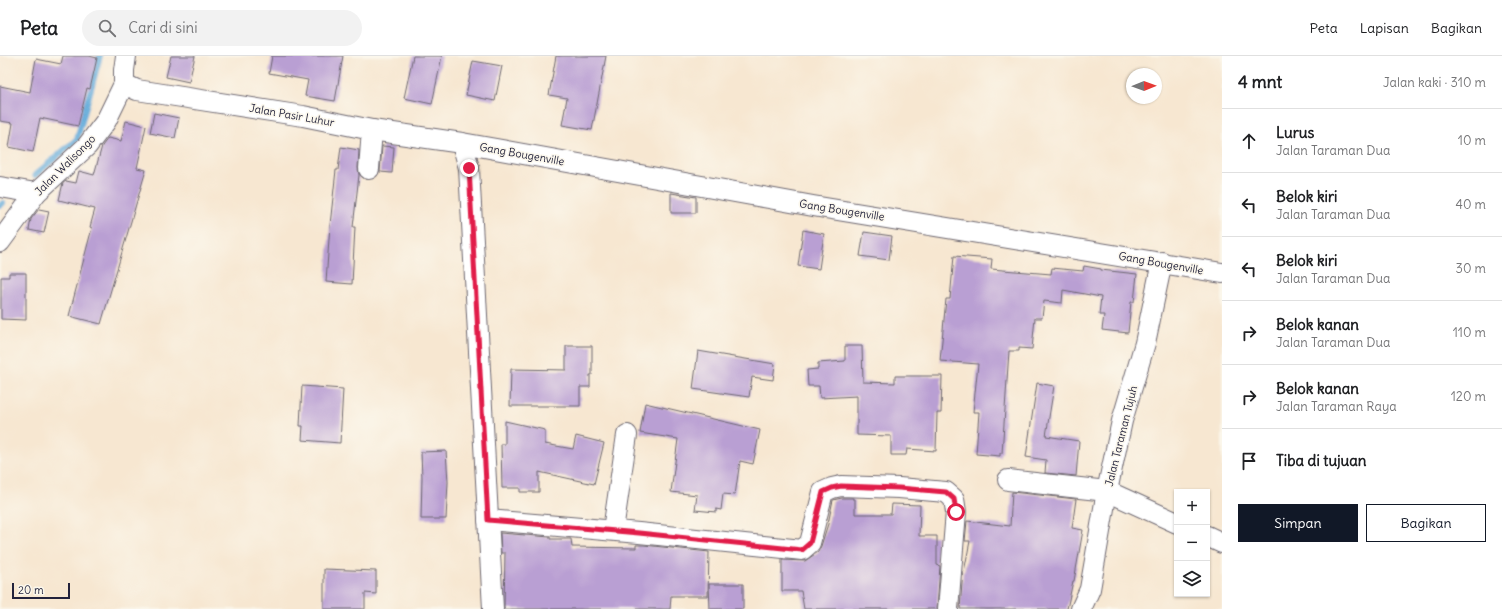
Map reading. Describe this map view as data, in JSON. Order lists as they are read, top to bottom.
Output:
{
  "streets": {
    "street": [
      "Jalan Pasir Luhur",
      "Gang Bougenville",
      "Jalan Walisongo",
      "Jalan Taraman Tujuh"
    ]
  },
  "crossings": [
    ["Jalan Pasir Luhur", "Gang Bougenville"],
    ["Jalan Pasir Luhur", "Jalan Walisongo"],
    ["Gang Bougenville", "Jalan Taraman Tujuh"]
  ],
  "scale_bar": "20 m",
  "north": "right",
  "page": {
    "header": "Peta",
    "search": "Cari di sini",
    "nav": ["Peta", "Lapisan", "Bagikan"],
    "heading": ["4 mnt", "Jalan kaki · 310 m"],
    "list": [
      ["Lurus", "Jalan Taraman Dua", "10 m"],
      ["Belok kiri", "Jalan Taraman Dua", "40 m"],
      ["Belok kiri", "Jalan Taraman Dua", "30 m"],
      ["Belok kanan", "Jalan Taraman Dua", "110 m"],
      ["Belok kanan", "Jalan Taraman Raya", "120 m"],
      "Tiba di tujuan"
    ],
    "map_buttons": ["+", "−"],
    "buttons": ["Simpan", "Bagikan"],
    "scale": "20 m"
  }
}
